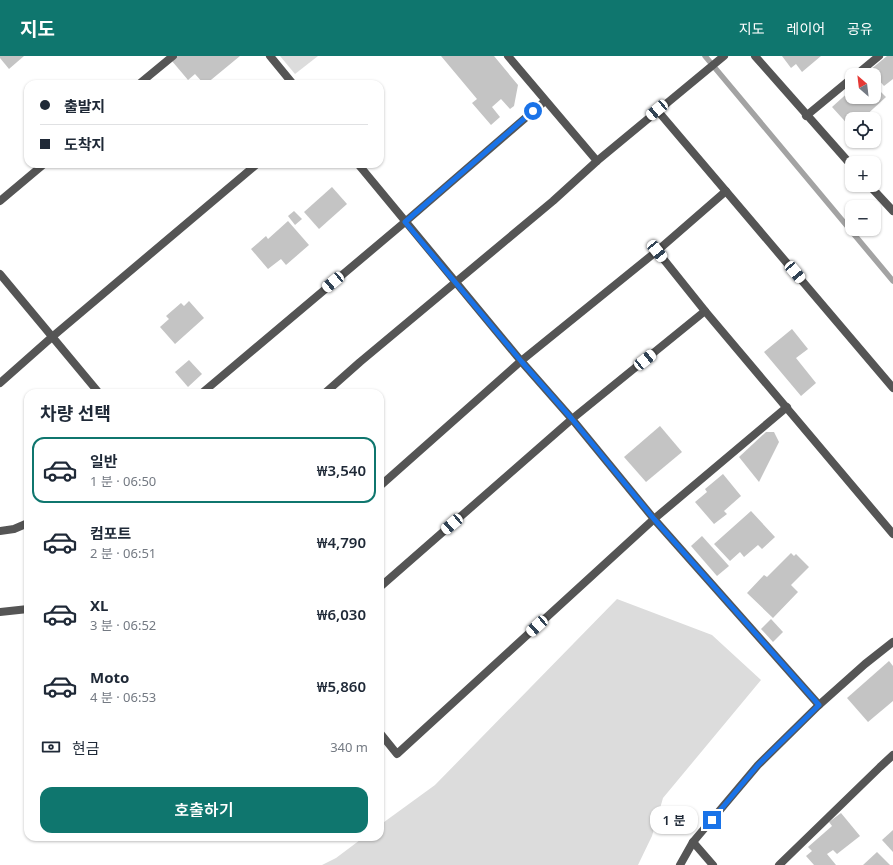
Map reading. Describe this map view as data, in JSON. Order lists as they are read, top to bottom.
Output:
{
  "north": "top left",
  "page": {
    "header": "지도",
    "nav": ["지도", "레이어", "공유"],
    "map_buttons": ["+", "−"],
    "banner": ["출발지", "도착지"],
    "heading": "차량 선택",
    "list": [
      {
        "name": "일반",
        "note": "1 분 · 06:50",
        "value": "₩3,540"
      },
      {
        "name": "컴포트",
        "note": "2 분 · 06:51",
        "value": "₩4,790"
      },
      {
        "name": "XL",
        "note": "3 분 · 06:52",
        "value": "₩6,030"
      },
      {
        "name": "Moto",
        "note": "4 분 · 06:53",
        "value": "₩5,860"
      }
    ],
    "pay": ["현금", "340 m"],
    "buttons": "호출하기",
    "bubble": "1 분"
  }
}
